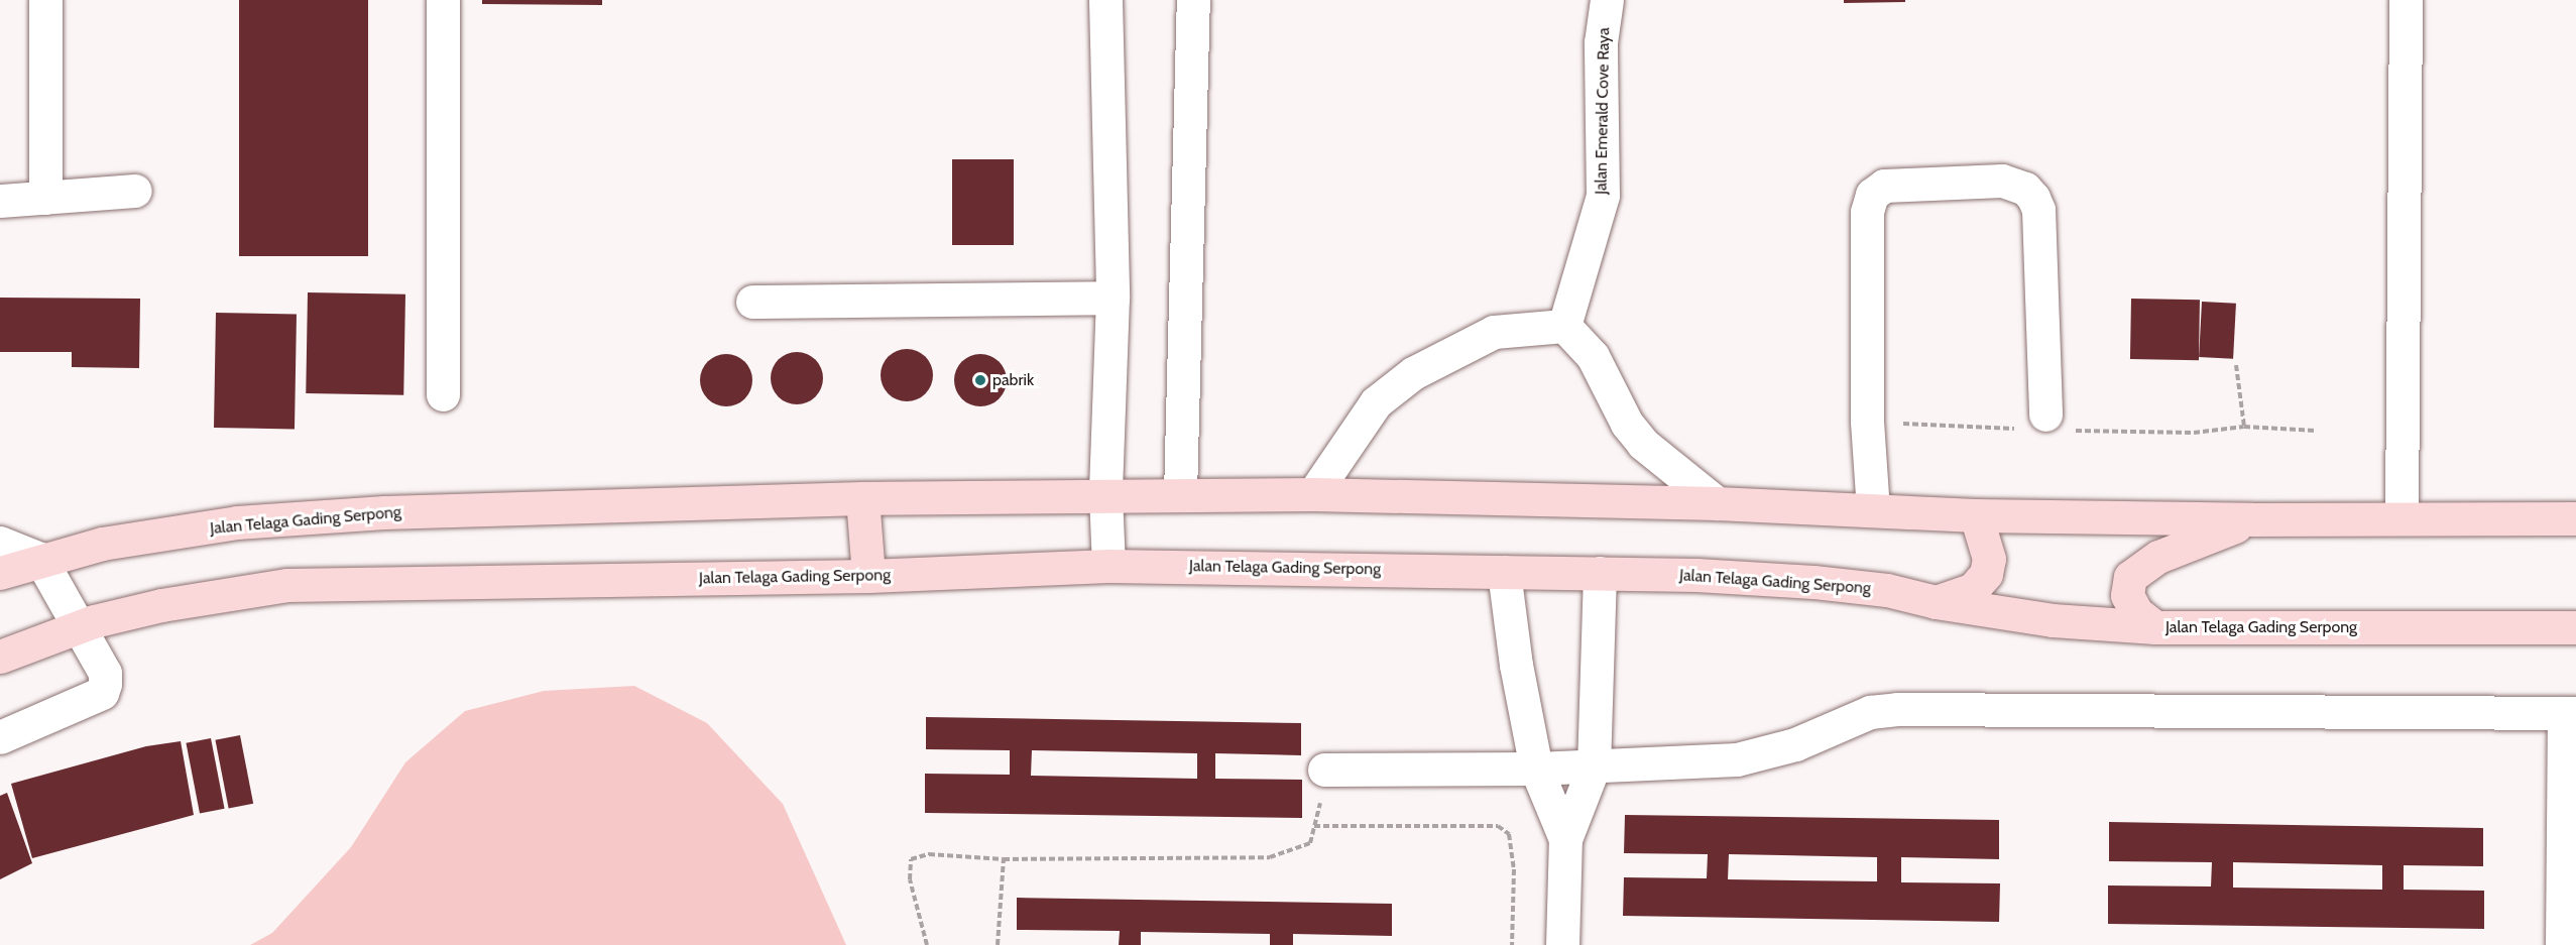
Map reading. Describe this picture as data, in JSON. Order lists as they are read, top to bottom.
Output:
{
  "streets": {
    "main road": ["Jalan Telaga Gading Serpong"],
    "street": ["Jalan Emerald Cove Raya"]
  },
  "places": ["pabrik"]
}
